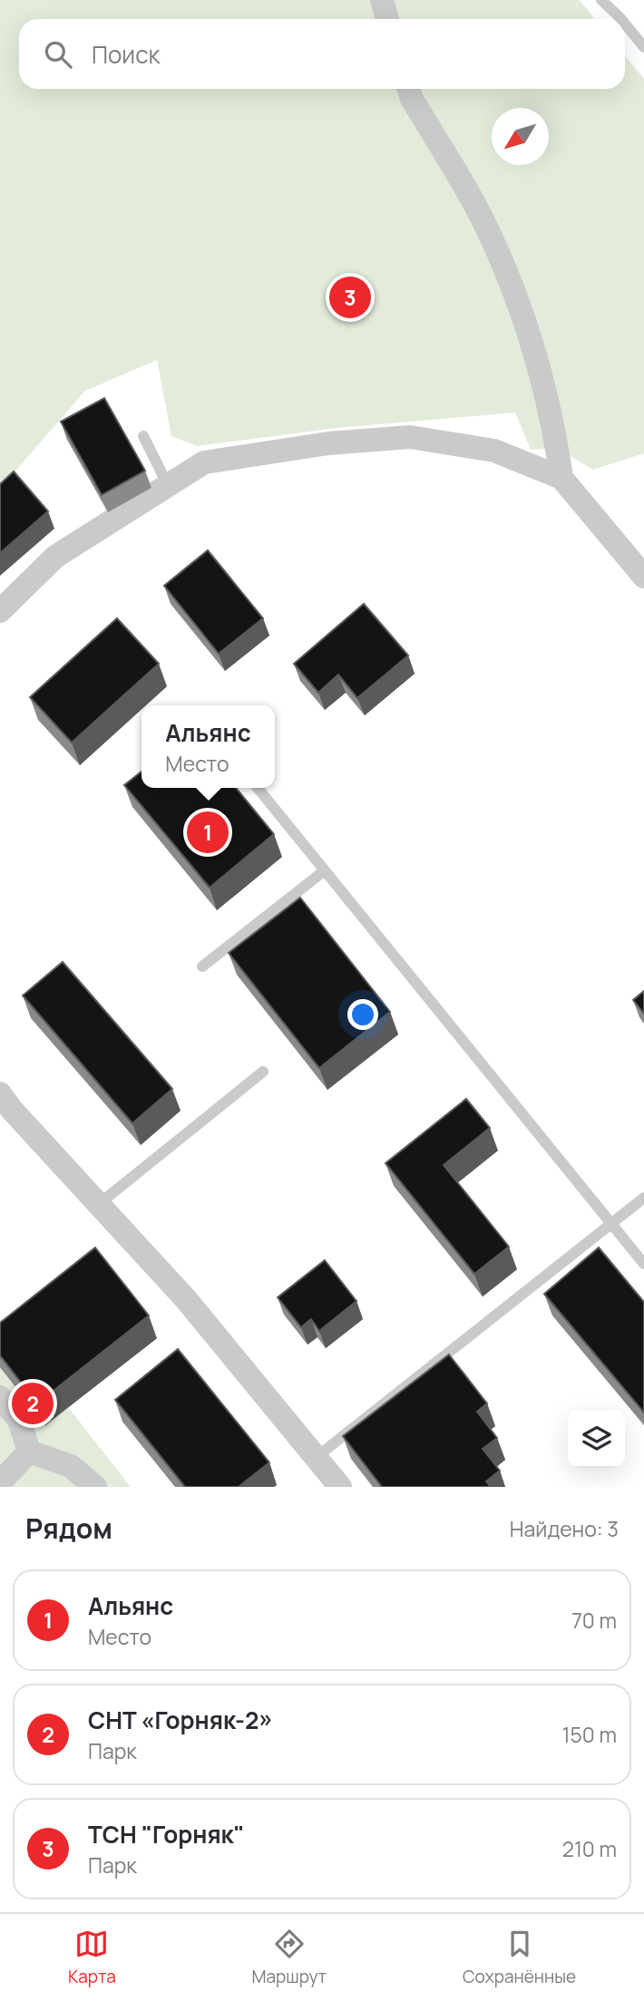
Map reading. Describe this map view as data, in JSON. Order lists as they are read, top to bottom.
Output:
{
  "north": "bottom left",
  "page": {
    "search": "Поиск",
    "pins": ["3", "1", "2"],
    "popup": ["Альянс", "Место"],
    "heading": ["Рядом", "Найдено: 3"],
    "list": [
      {
        "mark": "1",
        "name": "Альянс",
        "note": "Место",
        "value": "70 m"
      },
      {
        "mark": "2",
        "name": "СНТ «Горняк-2»",
        "note": "Парк",
        "value": "150 m"
      },
      {
        "mark": "3",
        "name": "ТСН \"Горняк\"",
        "note": "Парк",
        "value": "210 m"
      }
    ],
    "nav": ["Карта", "Маршрут", "Сохранённые"]
  }
}
